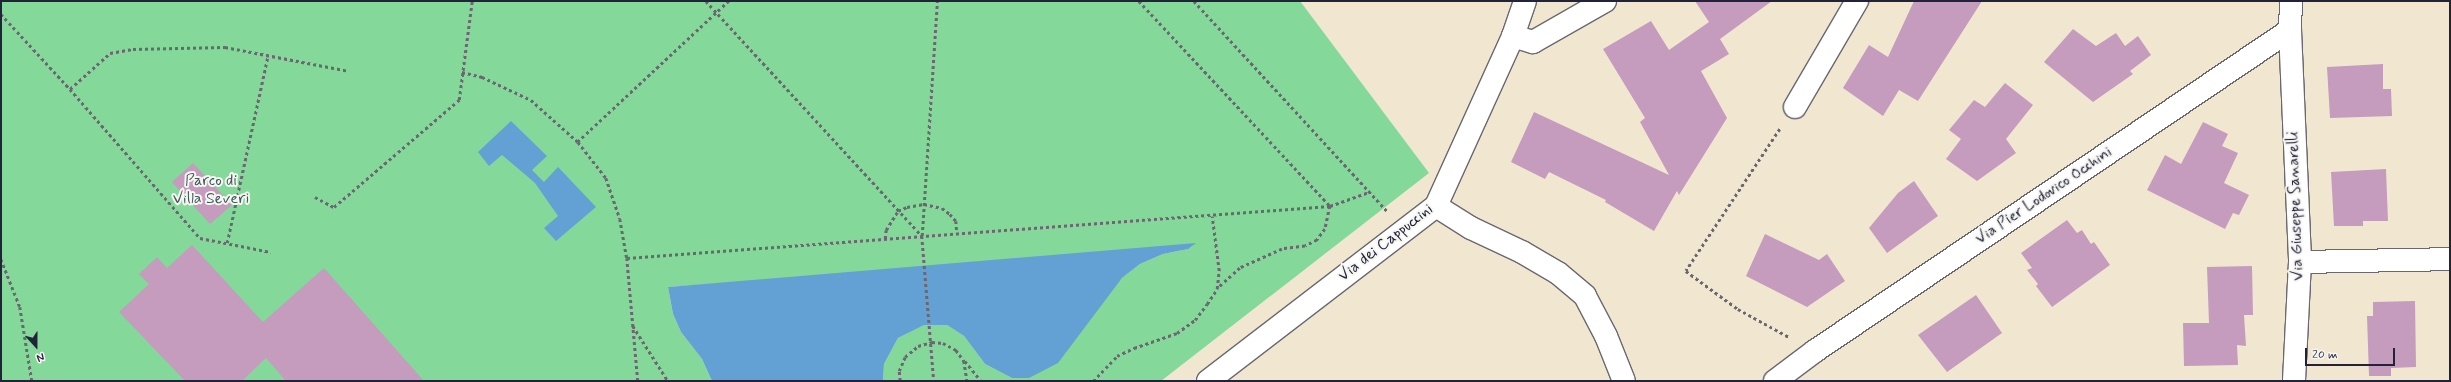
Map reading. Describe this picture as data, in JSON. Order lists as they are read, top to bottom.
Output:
{
  "streets": {
    "street": ["Via Pier Lodovico Occhini", "Via Giuseppe Sanarelli", "Via dei Cappuccini"]
  },
  "crossings": [
    ["Via Pier Lodovico Occhini", "Via Giuseppe Sanarelli"]
  ],
  "parks": ["Parco di Villa Severi"],
  "scale_bar": "20 m",
  "north": "bottom"
}
